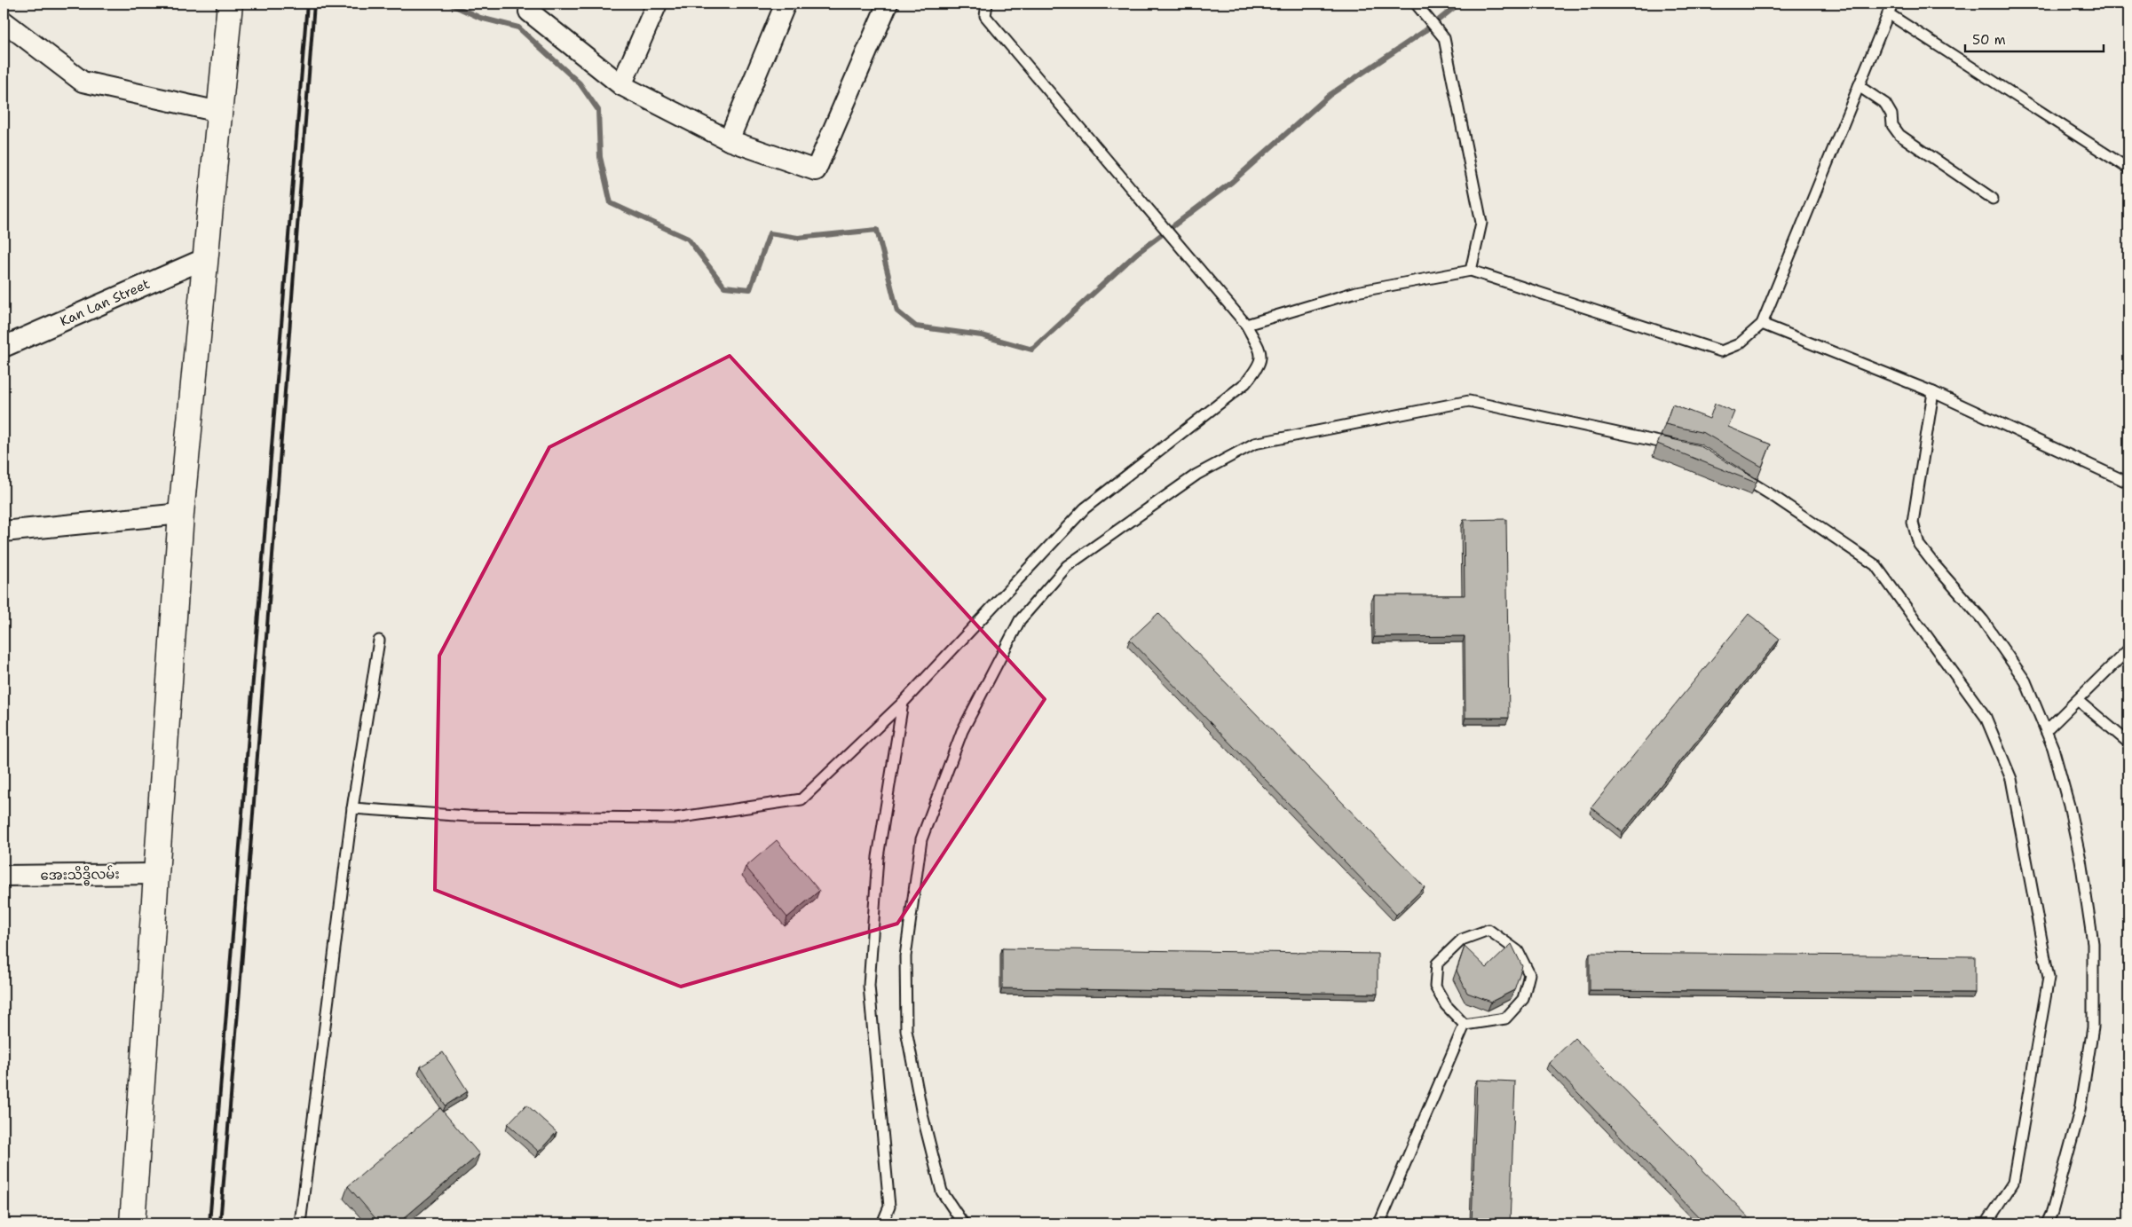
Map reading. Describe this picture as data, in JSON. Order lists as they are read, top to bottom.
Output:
{
  "streets": {
    "street": ["Kan Lan Street", "အေးသိဒ္ဓိလမ်း"]
  },
  "scale_bar": "50 m"
}
